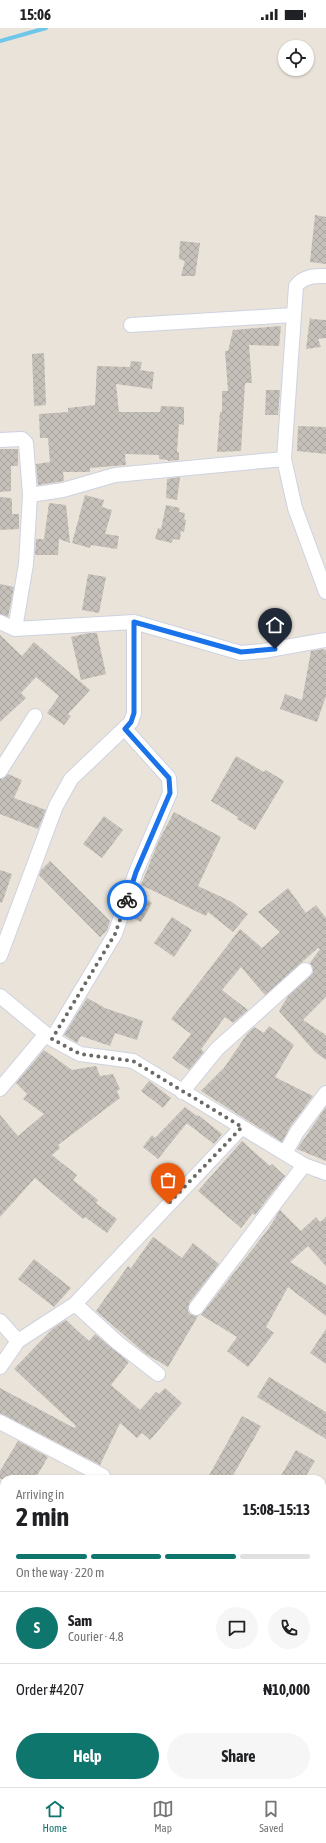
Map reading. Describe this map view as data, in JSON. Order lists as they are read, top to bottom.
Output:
{
  "page": {
    "status": "15:06",
    "heading": ["2 min", "Arriving in", "15:08–15:13"],
    "panel": [
      "Sam",
      "Courier · 4.8",
      "Order #4207",
      "₦10,000"
    ],
    "bar": "On the way · 220 m",
    "round": "S",
    "buttons": ["Help", "Share"],
    "tabs": ["Home", "Map", "Saved"]
  }
}
